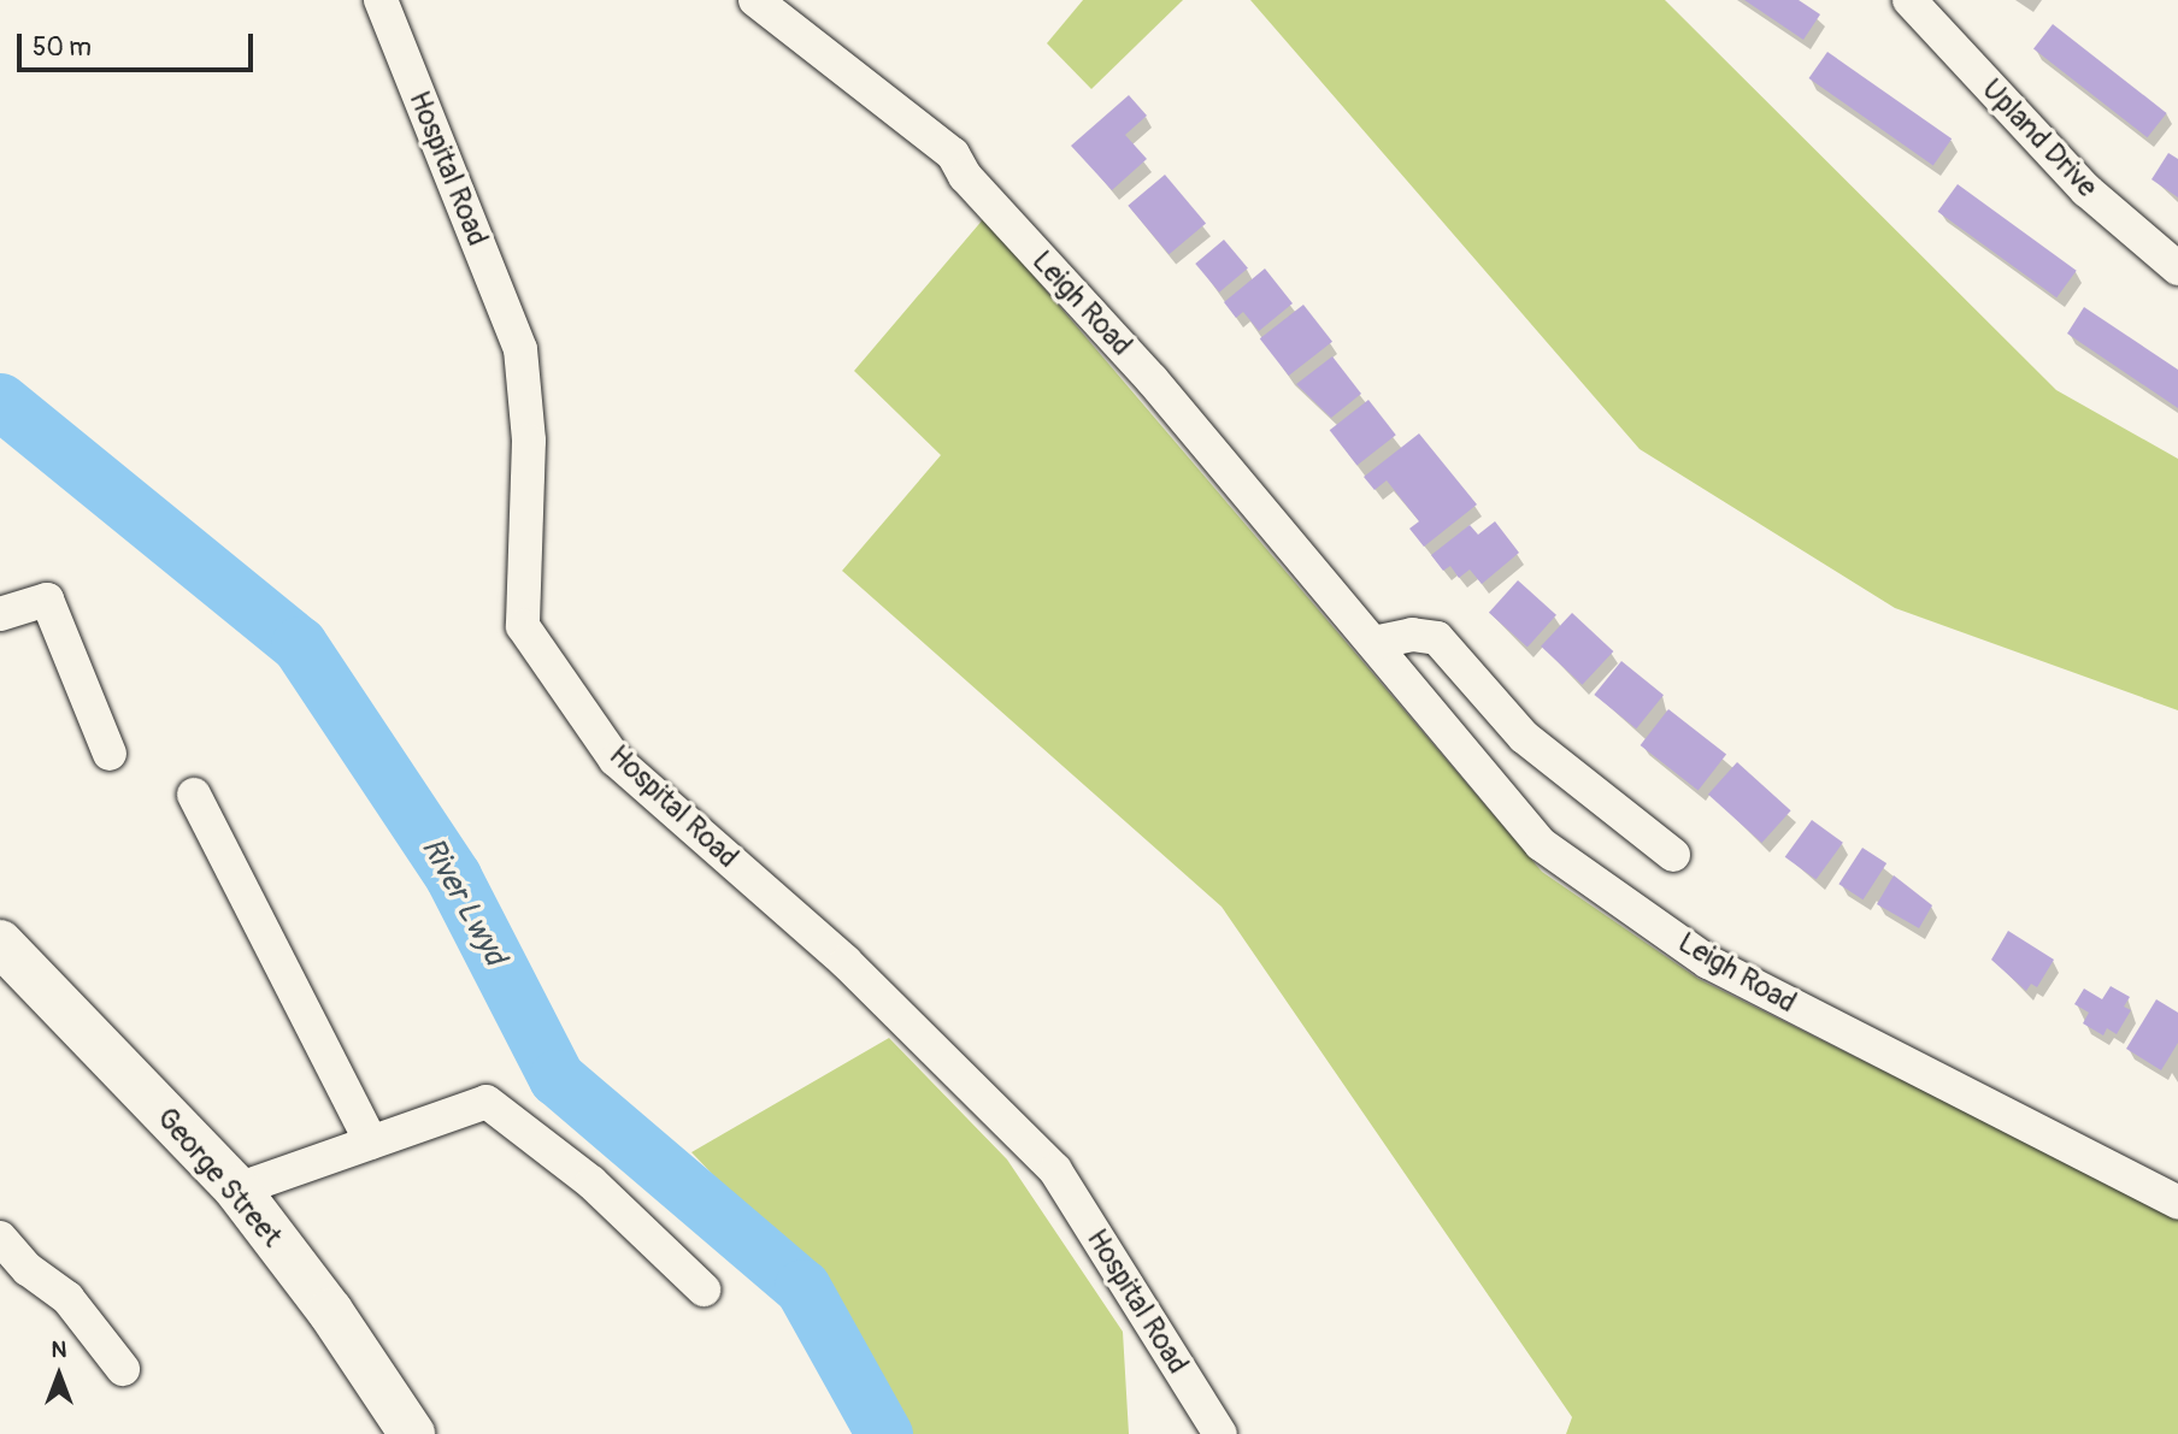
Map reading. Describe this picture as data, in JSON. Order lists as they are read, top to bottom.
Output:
{
  "streets": {
    "main road": ["George Street"],
    "street": ["Upland Drive", "Hospital Road", "Leigh Road"]
  },
  "water": ["River Lwyd"],
  "scale_bar": "50 m",
  "north": "top"
}
